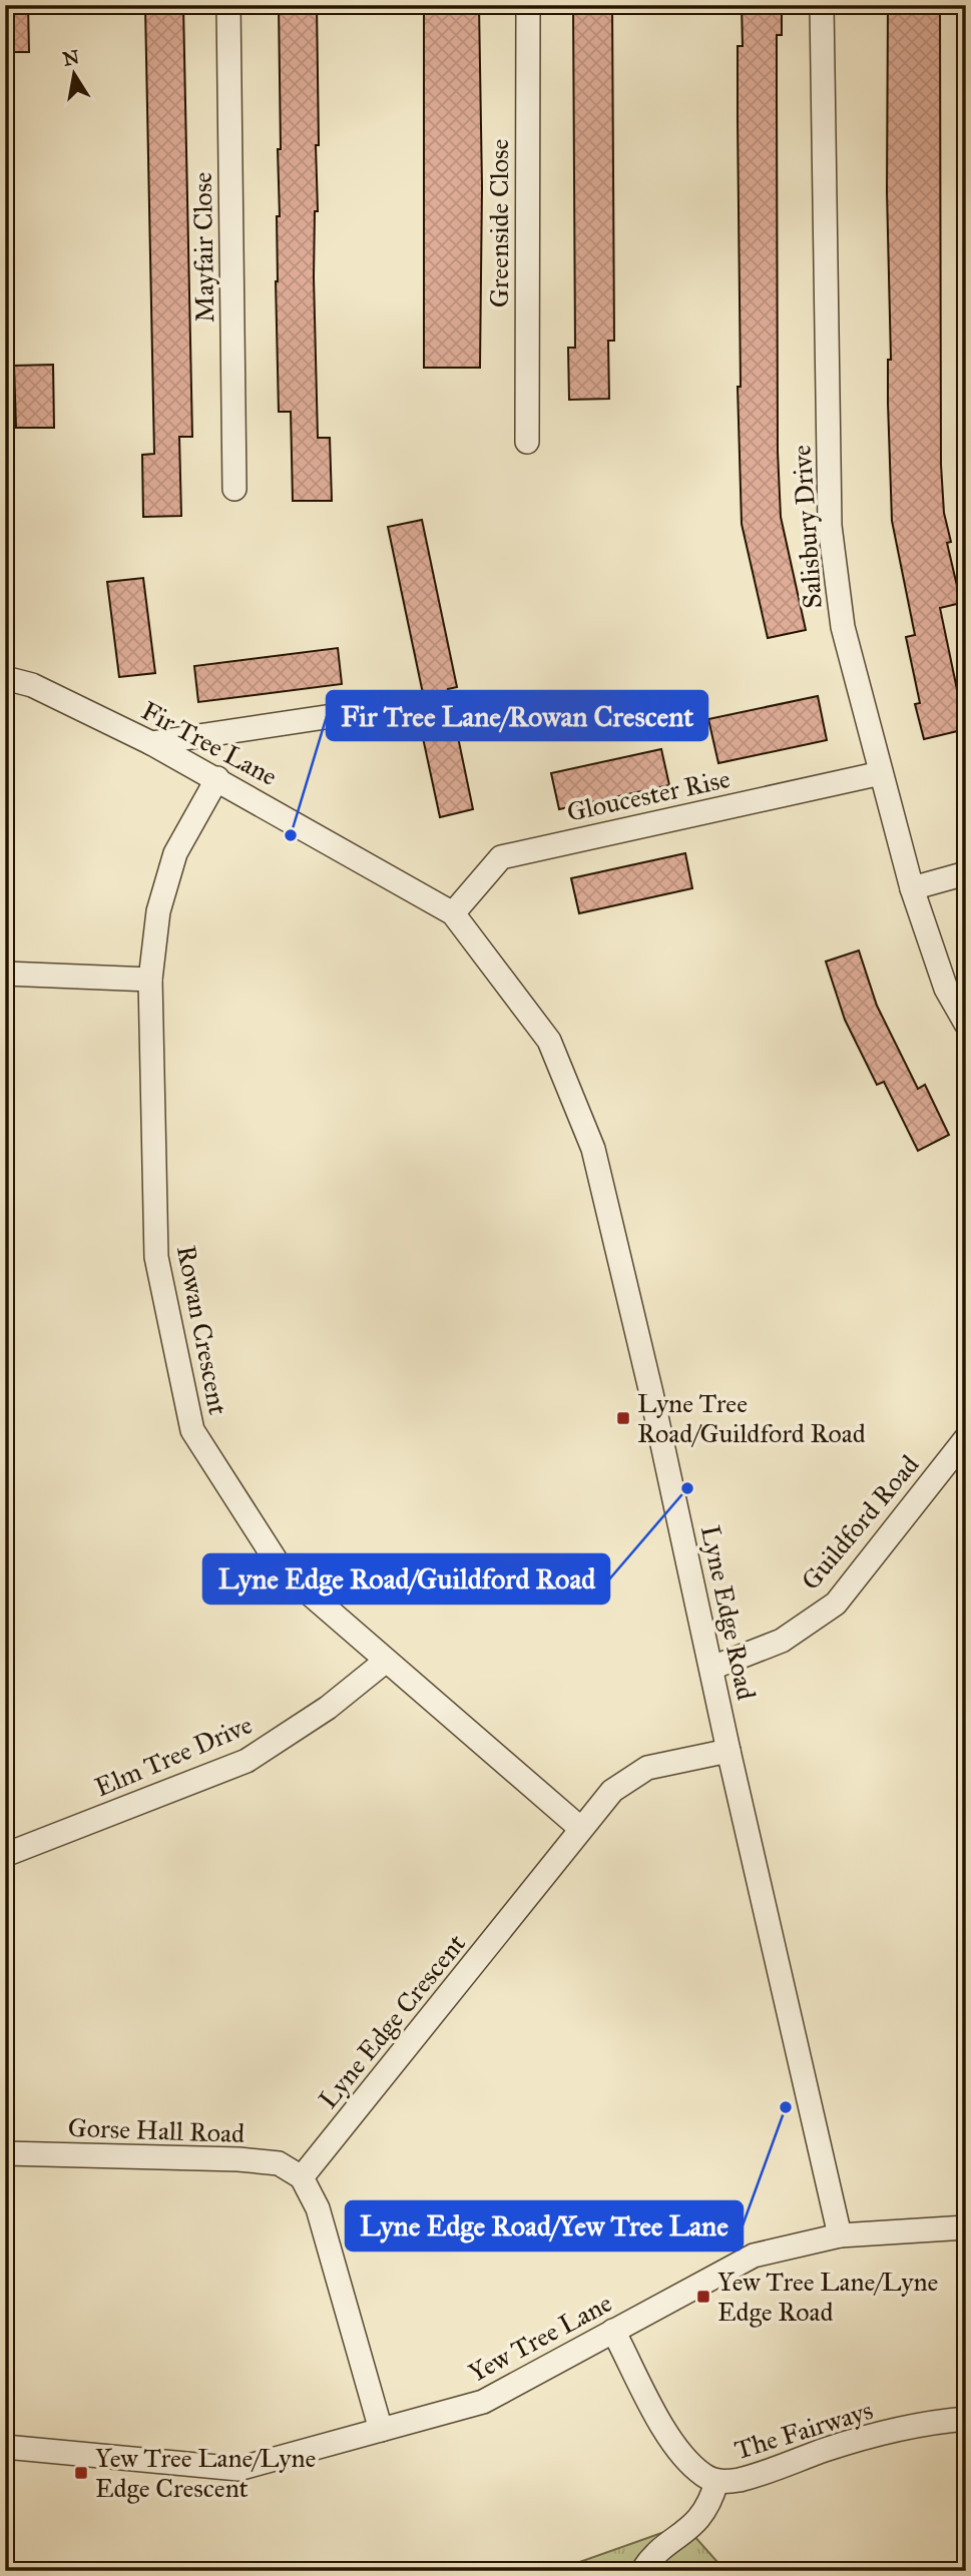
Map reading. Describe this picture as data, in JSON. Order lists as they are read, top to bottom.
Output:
{
  "streets": {
    "street": [
      "Greenside Close",
      "Mayfair Close",
      "Salisbury Drive",
      "Fir Tree Lane",
      "Gloucester Rise",
      "Rowan Crescent",
      "Guildford Road",
      "Lyne Edge Road",
      "Elm Tree Drive",
      "Lyne Edge Crescent",
      "Gorse Hall Road",
      "Yew Tree Lane",
      "The Fairways"
    ]
  },
  "crossings": [
    ["Salisbury Drive", "Gloucester Rise"],
    ["Fir Tree Lane", "Gloucester Rise"],
    ["Fir Tree Lane", "Rowan Crescent"],
    ["Fir Tree Lane", "Lyne Edge Road"],
    ["Gloucester Rise", "Lyne Edge Road"],
    ["Rowan Crescent", "Elm Tree Drive"],
    ["Rowan Crescent", "Lyne Edge Crescent"],
    ["Guildford Road", "Lyne Edge Road"],
    ["Lyne Edge Road", "Lyne Edge Crescent"],
    ["Lyne Edge Road", "Yew Tree Lane"],
    ["Lyne Edge Crescent", "Gorse Hall Road"],
    ["Yew Tree Lane", "The Fairways"]
  ],
  "places": {
    "other": ["Fir Tree Lane/Rowan Crescent", "Lyne Edge Road/Guildford Road", "Lyne Edge Road/Yew Tree Lane"],
    "transit": ["Lyne Tree Road/Guildford Road", "Yew Tree Lane/Lyne Edge Road", "Yew Tree Lane/Lyne Edge Crescent"]
  },
  "north": "top"
}
